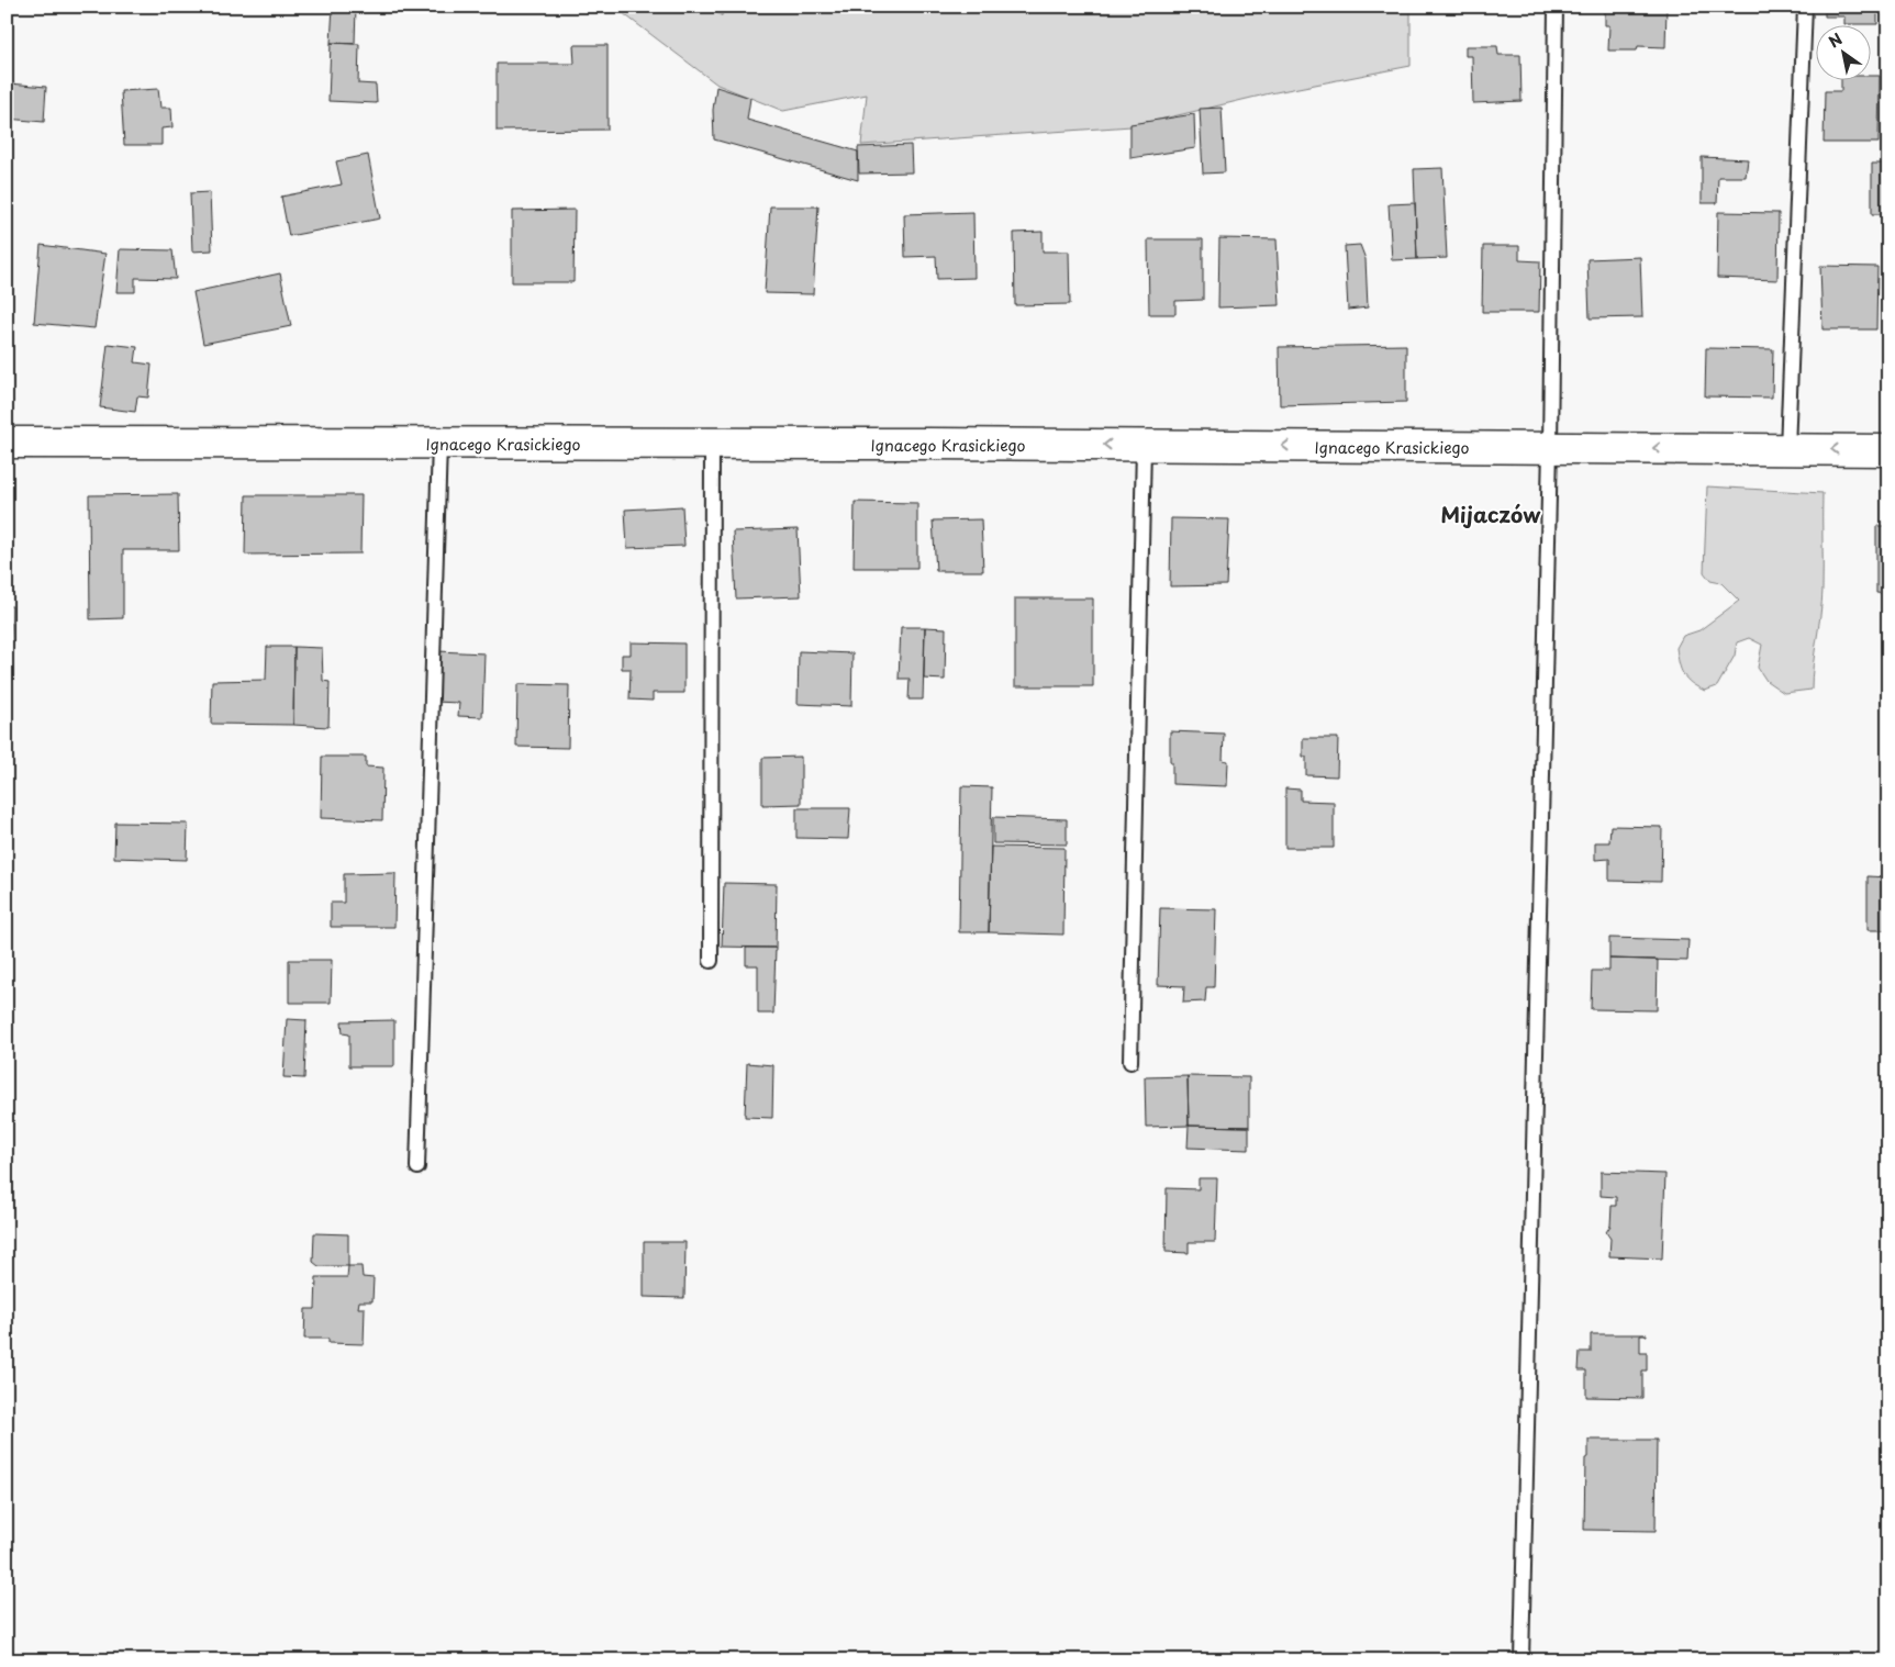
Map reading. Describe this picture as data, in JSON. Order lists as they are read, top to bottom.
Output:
{
  "streets": {
    "street": ["Ignacego Krasickiego"]
  },
  "one_way": ["Ignacego Krasickiego"],
  "districts": ["Mijaczów"],
  "north": "top left"
}
